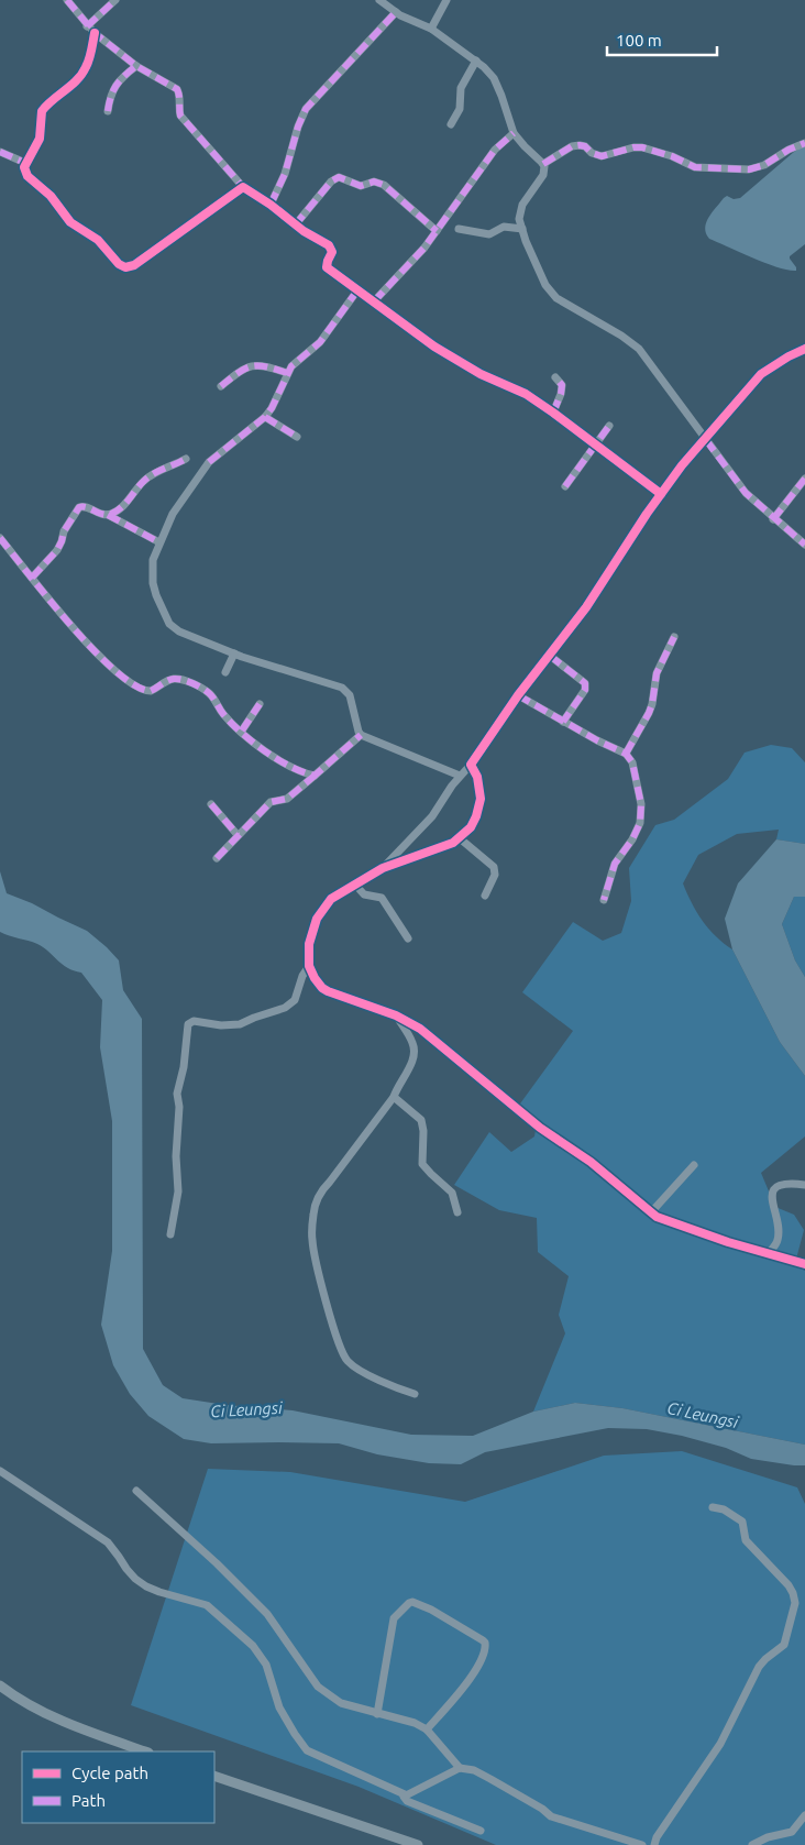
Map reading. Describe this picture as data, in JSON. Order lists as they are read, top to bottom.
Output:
{
  "water": ["Ci Leungsi"],
  "legend": ["Cycle path", "Path"],
  "scale_bar": "100 m"
}
